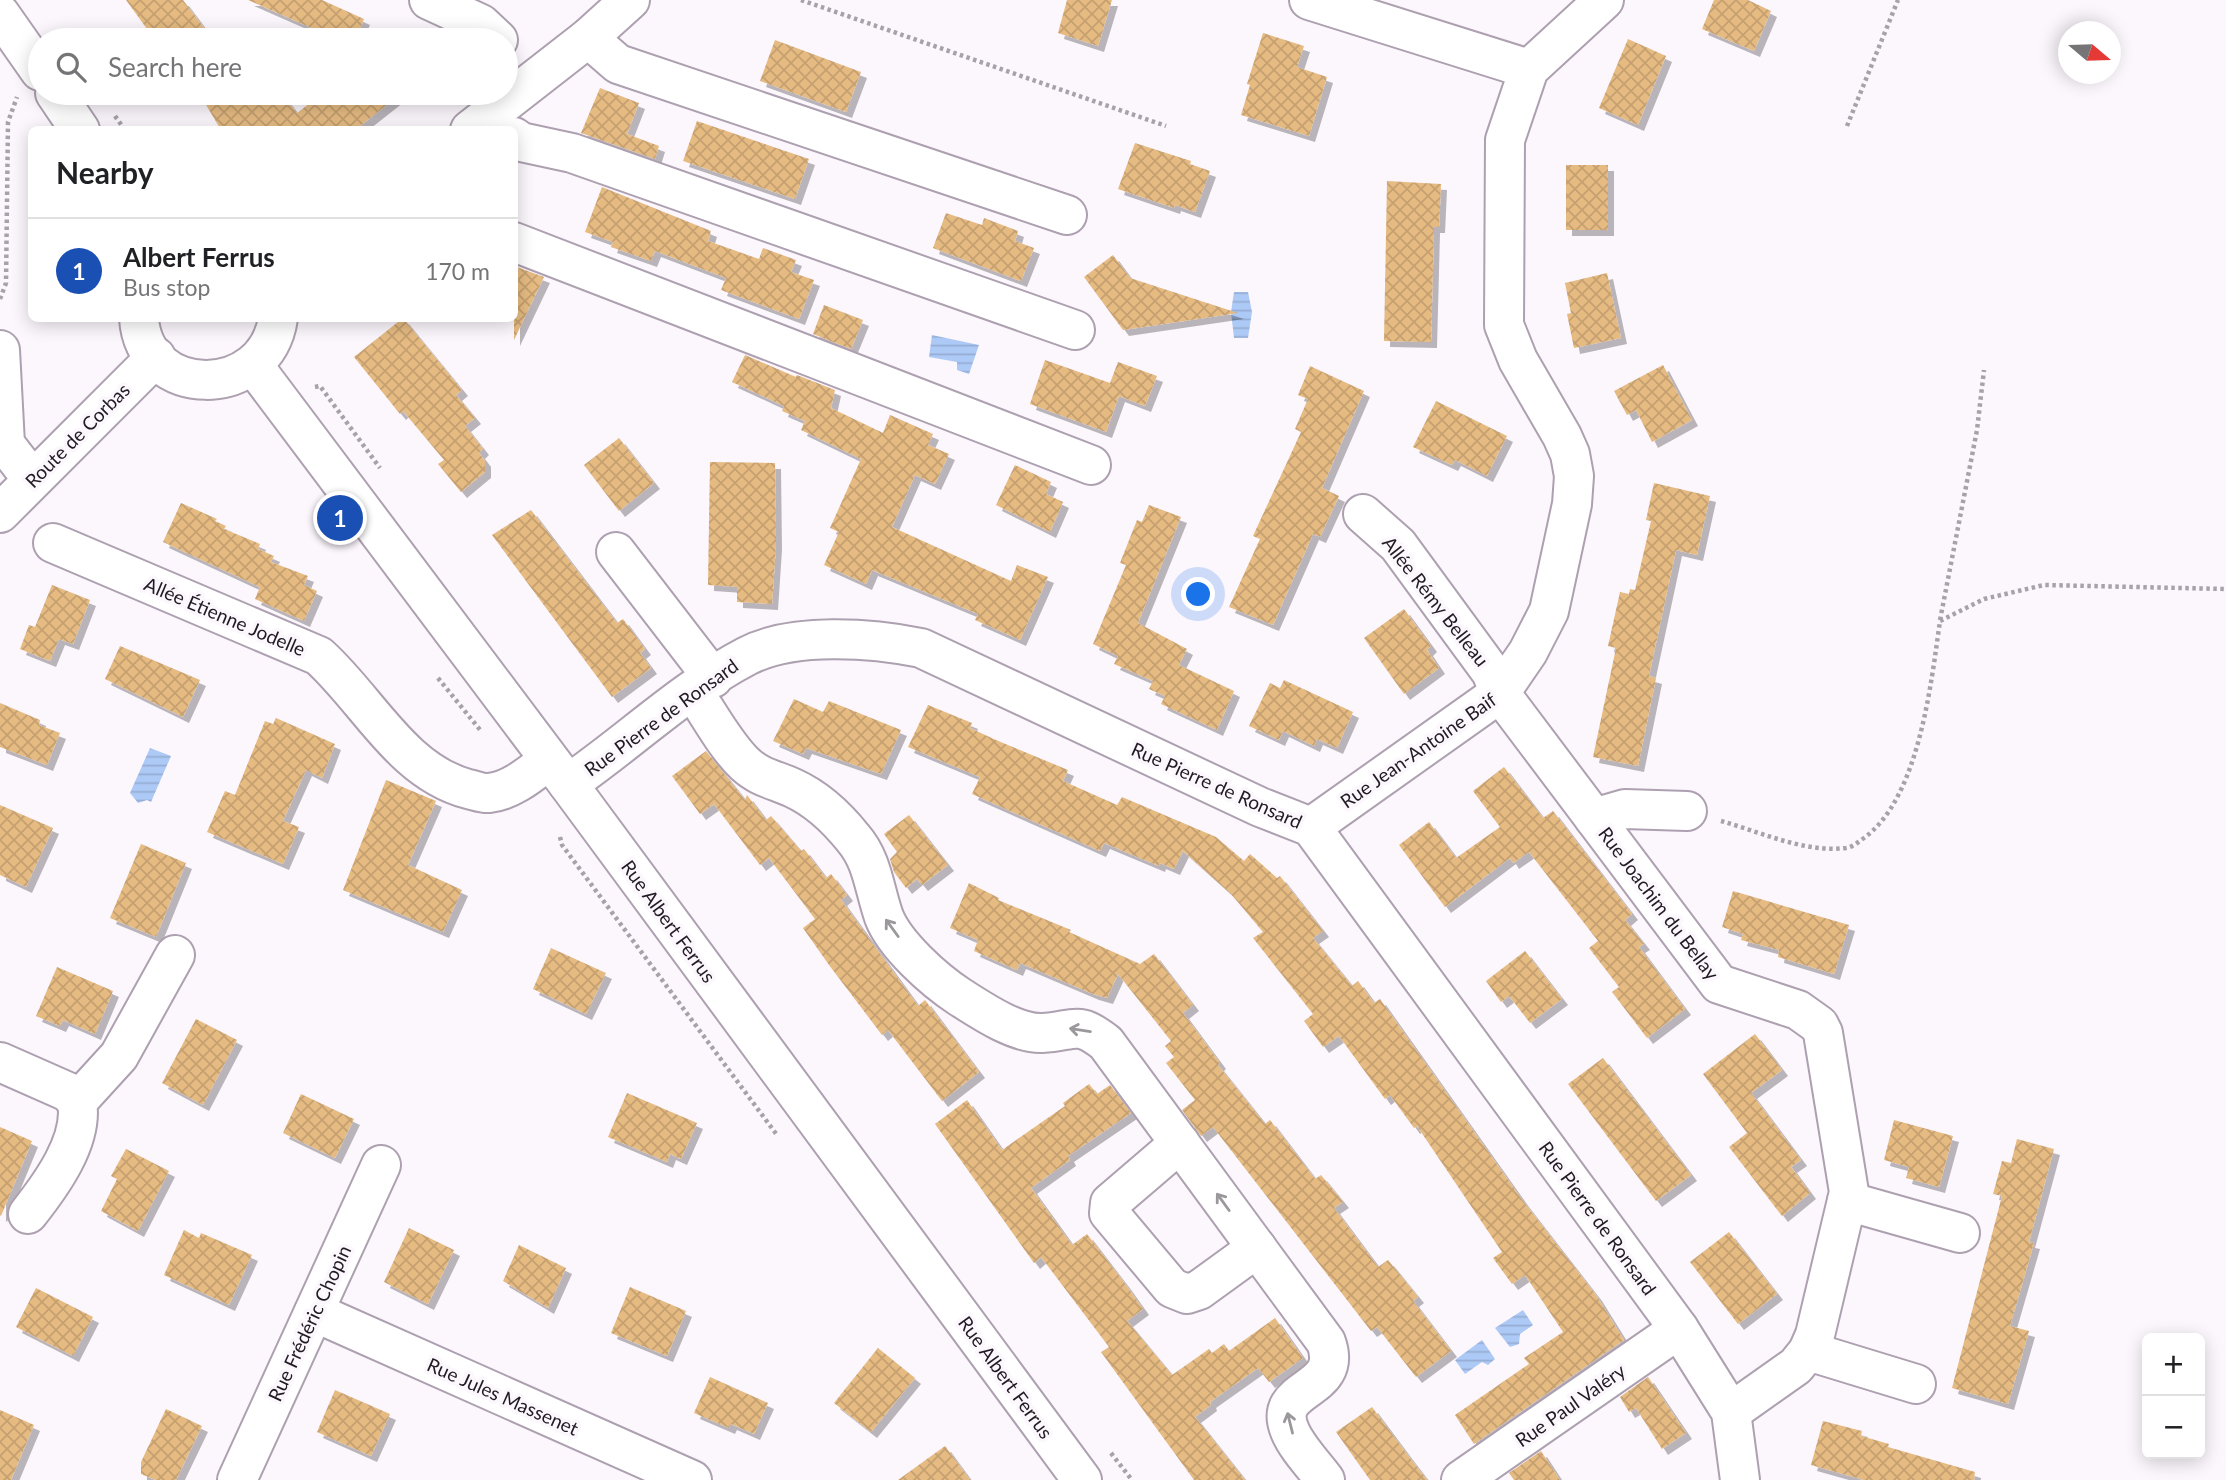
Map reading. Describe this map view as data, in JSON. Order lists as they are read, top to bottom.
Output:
{
  "streets": {
    "street": [
      "Route de Corbas",
      "Allée Rémy Belleau",
      "Allée Étienne Jodelle",
      "Rue Pierre de Ronsard",
      "Rue Jean-Antoine Baif",
      "Rue Joachim du Bellay",
      "Rue Albert Ferrus",
      "Rue Frédéric Chopin",
      "Rue Jules Massenet",
      "Rue Paul Valéry"
    ]
  },
  "crossings": [
    ["Allée Rémy Belleau", "Rue Jean-Antoine Baif"],
    ["Allée Rémy Belleau", "Rue Joachim du Bellay"],
    ["Allée Étienne Jodelle", "Rue Pierre de Ronsard"],
    ["Allée Étienne Jodelle", "Rue Albert Ferrus"],
    ["Rue Pierre de Ronsard", "Rue Jean-Antoine Baif"],
    ["Rue Pierre de Ronsard", "Rue Joachim du Bellay"],
    ["Rue Pierre de Ronsard", "Rue Albert Ferrus"],
    ["Rue Pierre de Ronsard", "Rue Paul Valéry"],
    ["Rue Jean-Antoine Baif", "Rue Joachim du Bellay"],
    ["Rue Frédéric Chopin", "Rue Jules Massenet"]
  ],
  "north": "right",
  "page": {
    "search": "Search here",
    "heading": "Nearby",
    "list": [
      {
        "mark": "1",
        "name": "Albert Ferrus",
        "note": "Bus stop",
        "value": "170 m"
      }
    ],
    "pins": "1",
    "map_buttons": ["+", "−"]
  }
}
